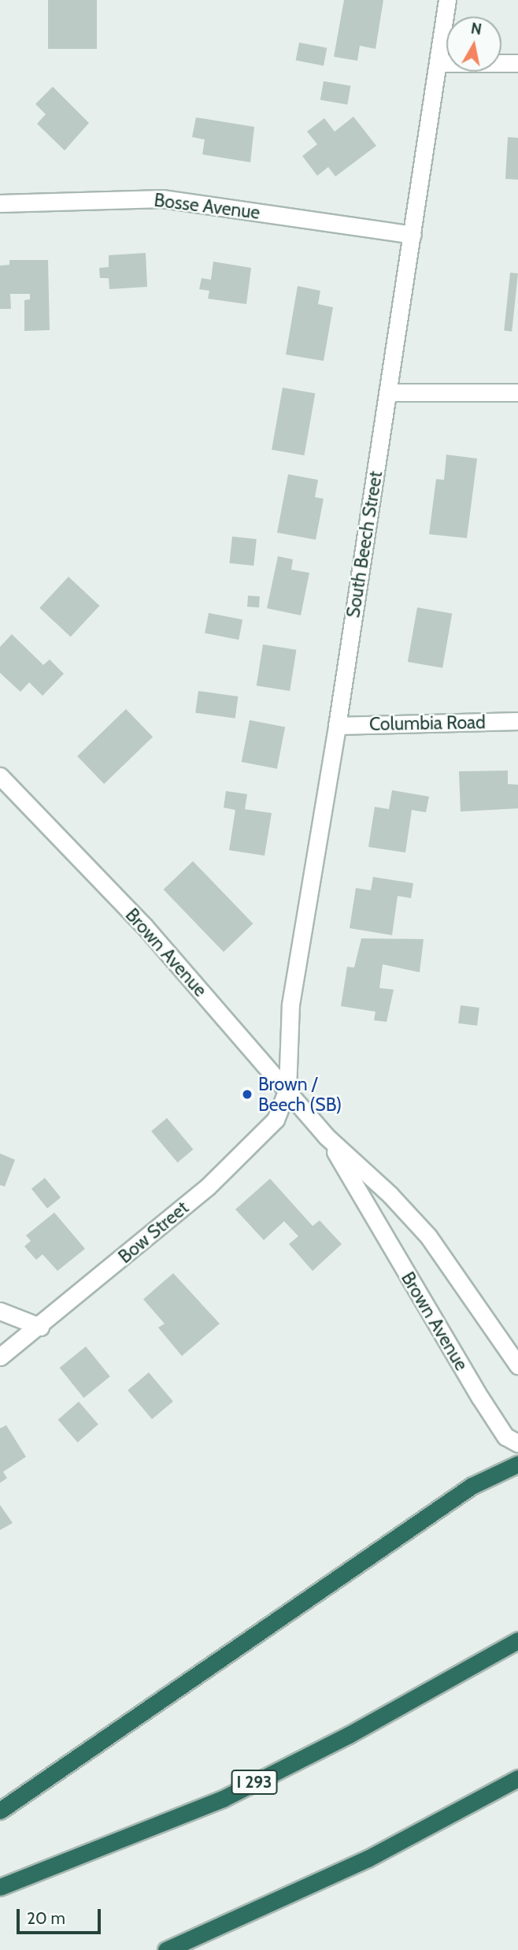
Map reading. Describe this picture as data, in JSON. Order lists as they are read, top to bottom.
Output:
{
  "streets": {
    "highway": ["I 293"],
    "street": [
      "Bosse Avenue",
      "South Beech Street",
      "Columbia Road",
      "Brown Avenue",
      "Bow Street"
    ]
  },
  "crossings": [
    ["Bosse Avenue", "South Beech Street"],
    ["South Beech Street", "Columbia Road"],
    ["South Beech Street", "Brown Avenue"],
    ["South Beech Street", "Bow Street"],
    ["Brown Avenue", "Bow Street"]
  ],
  "places": ["Brown / Beech (SB)"],
  "scale_bar": "20 m",
  "north": "top"
}
